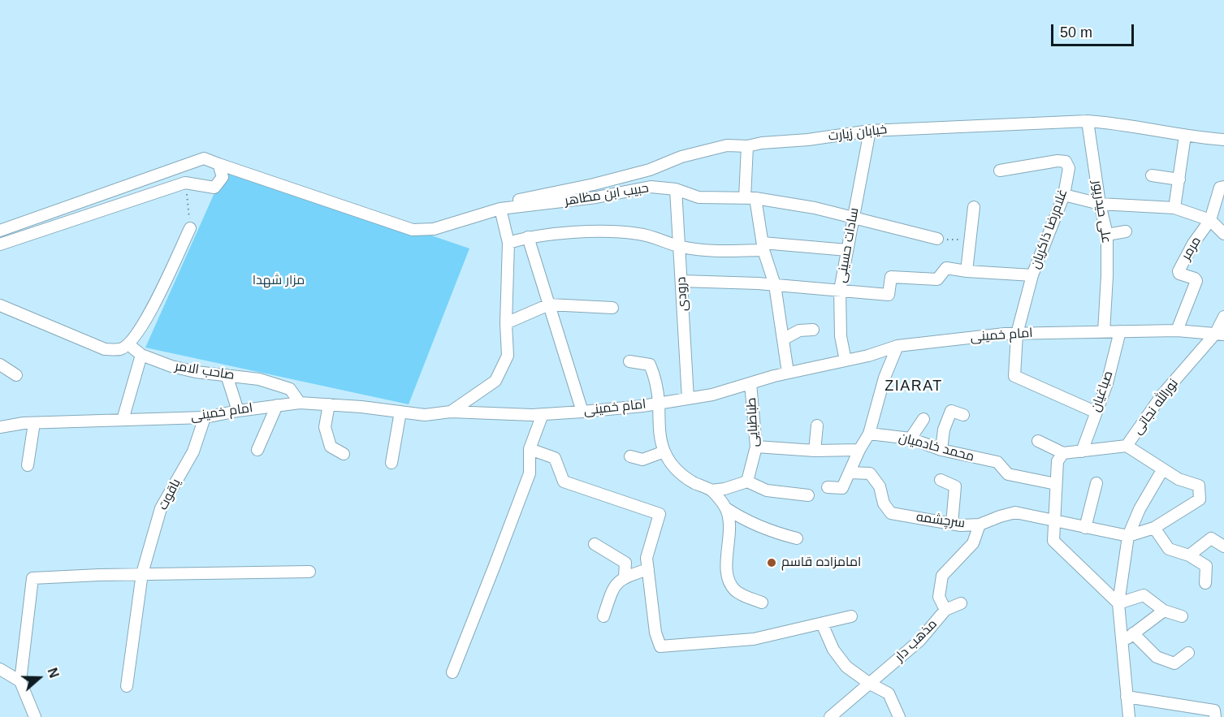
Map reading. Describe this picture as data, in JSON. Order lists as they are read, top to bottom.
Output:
{
  "streets": {
    "street": [
      "خیابان زیارت",
      "حبیب ابن مظاهر",
      "علی حیدرپور",
      "غلام‌رضا ذاکریان",
      "سادات حسینی",
      "مرمر",
      "درودی",
      "امام خمینی",
      "صاحب الامر",
      "صباغیان",
      "نورالله نجاتی",
      "طباطبایی",
      "محمد خادمیان",
      "یاقوت",
      "سرچشمه",
      "مذهب دار"
    ]
  },
  "crossings": [
    ["خیابان زیارت", "حبیب ابن مظاهر"],
    ["خیابان زیارت", "علی حیدرپور"],
    ["خیابان زیارت", "سادات حسینی"],
    ["حبیب ابن مظاهر", "سادات حسینی"],
    ["حبیب ابن مظاهر", "درودی"],
    ["علی حیدرپور", "امام خمینی"],
    ["غلام‌رضا ذاکریان", "امام خمینی"],
    ["غلام‌رضا ذاکریان", "صباغیان"],
    ["سادات حسینی", "امام خمینی"],
    ["مرمر", "امام خمینی"],
    ["درودی", "امام خمینی"],
    ["امام خمینی", "صاحب الامر"],
    ["امام خمینی", "صباغیان"],
    ["امام خمینی", "نورالله نجاتی"],
    ["امام خمینی", "طباطبایی"],
    ["امام خمینی", "یاقوت"],
    ["صباغیان", "نورالله نجاتی"],
    ["سرچشمه", "مذهب دار"]
  ],
  "districts": ["ZIARAT"],
  "parks": ["مزار شهدا"],
  "places": ["امامزاده قاسم"],
  "scale_bar": "50 m",
  "north": "right"
}
